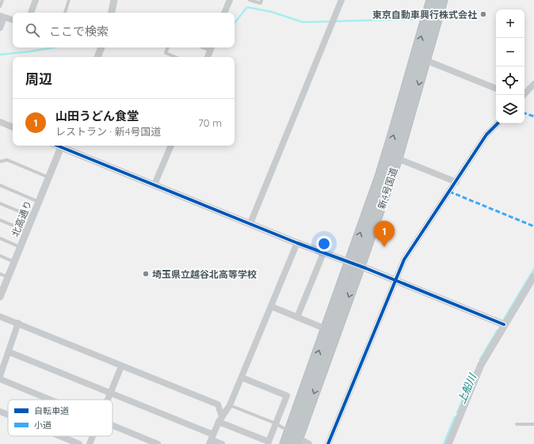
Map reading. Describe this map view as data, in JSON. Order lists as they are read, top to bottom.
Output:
{
  "streets": {
    "highway": ["新4号国道"],
    "street": ["北高通り"]
  },
  "water": ["上船川"],
  "places": ["東京自動車興行株式会社", "埼玉県立越谷北高等学校"],
  "legend": ["自転車道", "小道"],
  "page": {
    "map_buttons": ["+", "−"],
    "search": "ここで検索",
    "heading": "周辺",
    "list": [
      {
        "mark": "1",
        "name": "山田うどん食堂",
        "note": "レストラン · 新4号国道",
        "value": "70 m"
      }
    ],
    "pins": "1"
  }
}
